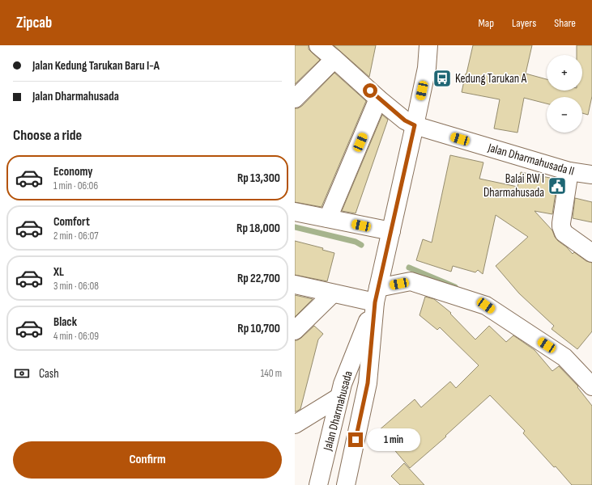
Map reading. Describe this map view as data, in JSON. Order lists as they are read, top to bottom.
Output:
{
  "streets": {
    "street": ["Jalan Dharmahusada II", "Jalan Dharmahusada"]
  },
  "crossings": [
    ["Jalan Dharmahusada II", "Jalan Dharmahusada"]
  ],
  "places": {
    "bus stop": ["Kedung Tarukan A"],
    "public building": ["Balai RW I Dharmahusada"]
  },
  "page": {
    "header": "Zipcab",
    "nav": ["Map", "Layers", "Share"],
    "banner": ["Jalan Kedung Tarukan Baru I-A", "Jalan Dharmahusada"],
    "map_buttons": ["+", "−"],
    "heading": "Choose a ride",
    "list": [
      {
        "name": "Economy",
        "note": "1 min · 06:06",
        "value": "Rp 13,300"
      },
      {
        "name": "Comfort",
        "note": "2 min · 06:07",
        "value": "Rp 18,000"
      },
      {
        "name": "XL",
        "note": "3 min · 06:08",
        "value": "Rp 22,700"
      },
      {
        "name": "Black",
        "note": "4 min · 06:09",
        "value": "Rp 10,700"
      }
    ],
    "pay": ["Cash", "140 m"],
    "bubble": "1 min",
    "buttons": "Confirm"
  }
}
